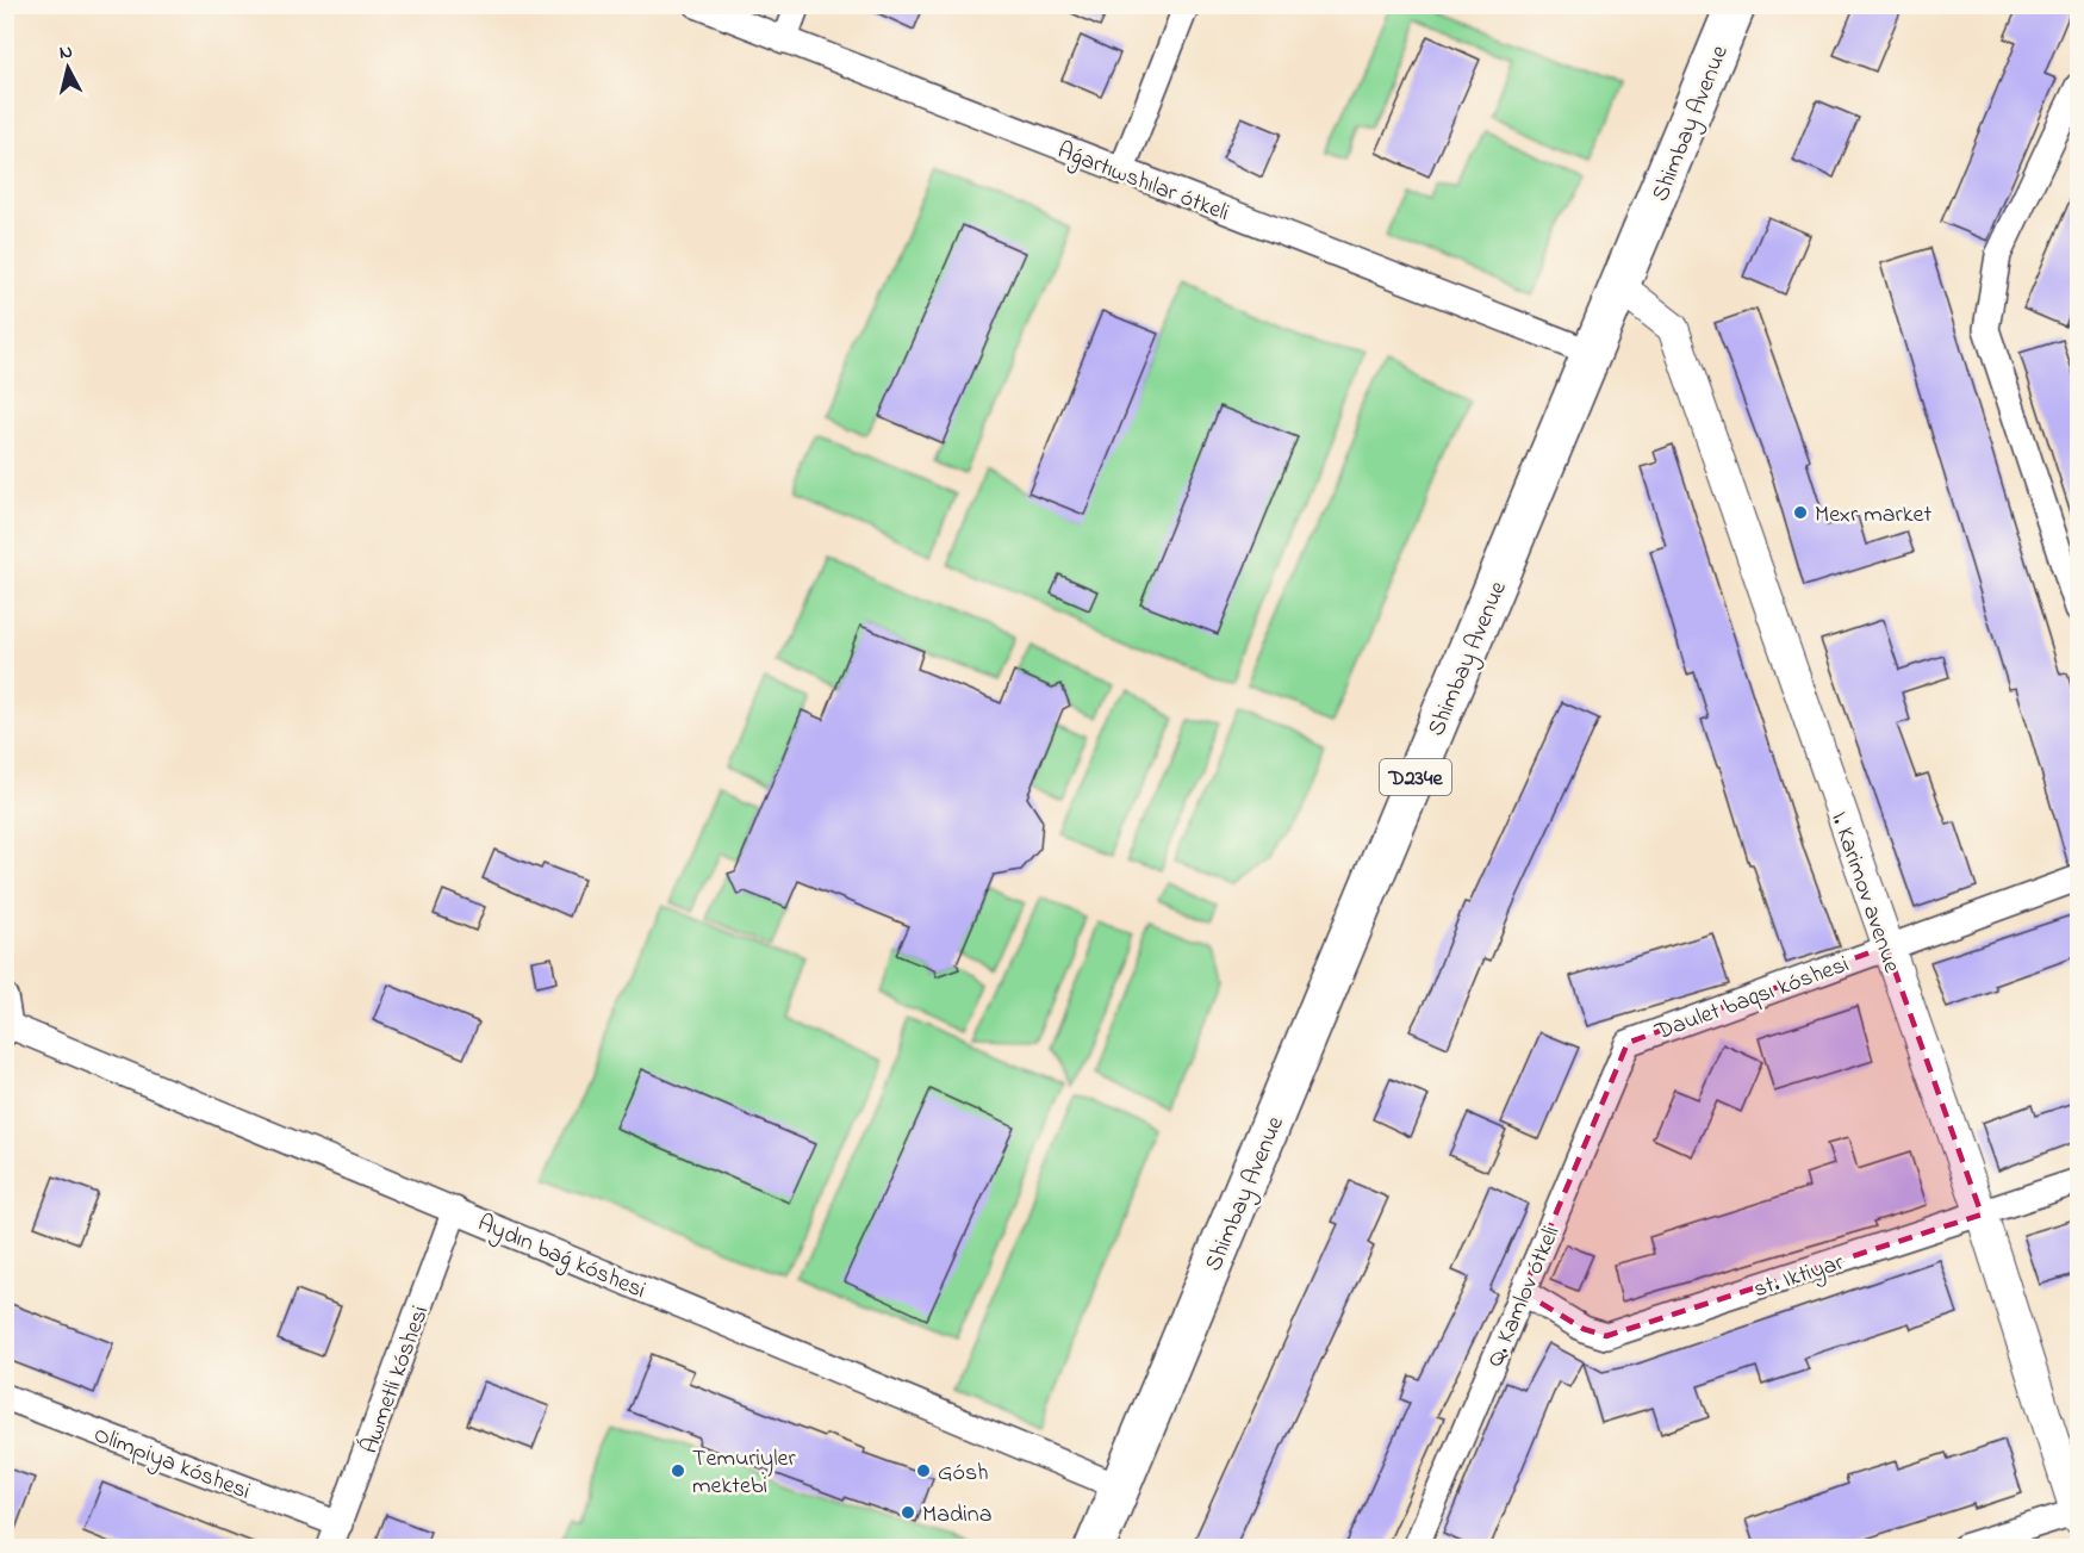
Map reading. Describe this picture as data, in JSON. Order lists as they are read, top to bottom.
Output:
{
  "streets": {
    "main road": ["Shimbay Avenue", "D234e"],
    "street": [
      "Aǵartıwshılar ótkeli",
      "I. Karimov avenue",
      "Daulet baqsı kóshesi",
      "Aydın baǵ kóshesi",
      "st. Iktiyar",
      "Q. Kamlov ótkeli",
      "Áwmetli kóshesi",
      "Olimpiya kóshesi"
    ]
  },
  "crossings": [
    ["Shimbay Avenue", "Aǵartıwshılar ótkeli"],
    ["Shimbay Avenue", "I. Karimov avenue"],
    ["Shimbay Avenue", "Aydın baǵ kóshesi"],
    ["I. Karimov avenue", "Daulet baqsı kóshesi"],
    ["I. Karimov avenue", "st. Iktiyar"],
    ["Daulet baqsı kóshesi", "Q. Kamlov ótkeli"],
    ["Aydın baǵ kóshesi", "Áwmetli kóshesi"],
    ["st. Iktiyar", "Q. Kamlov ótkeli"],
    ["Áwmetli kóshesi", "Olimpiya kóshesi"]
  ],
  "places": [
    "Mexr market",
    "Temuriyler mektebi",
    "Gósh",
    "Madina"
  ],
  "north": "top"
}
